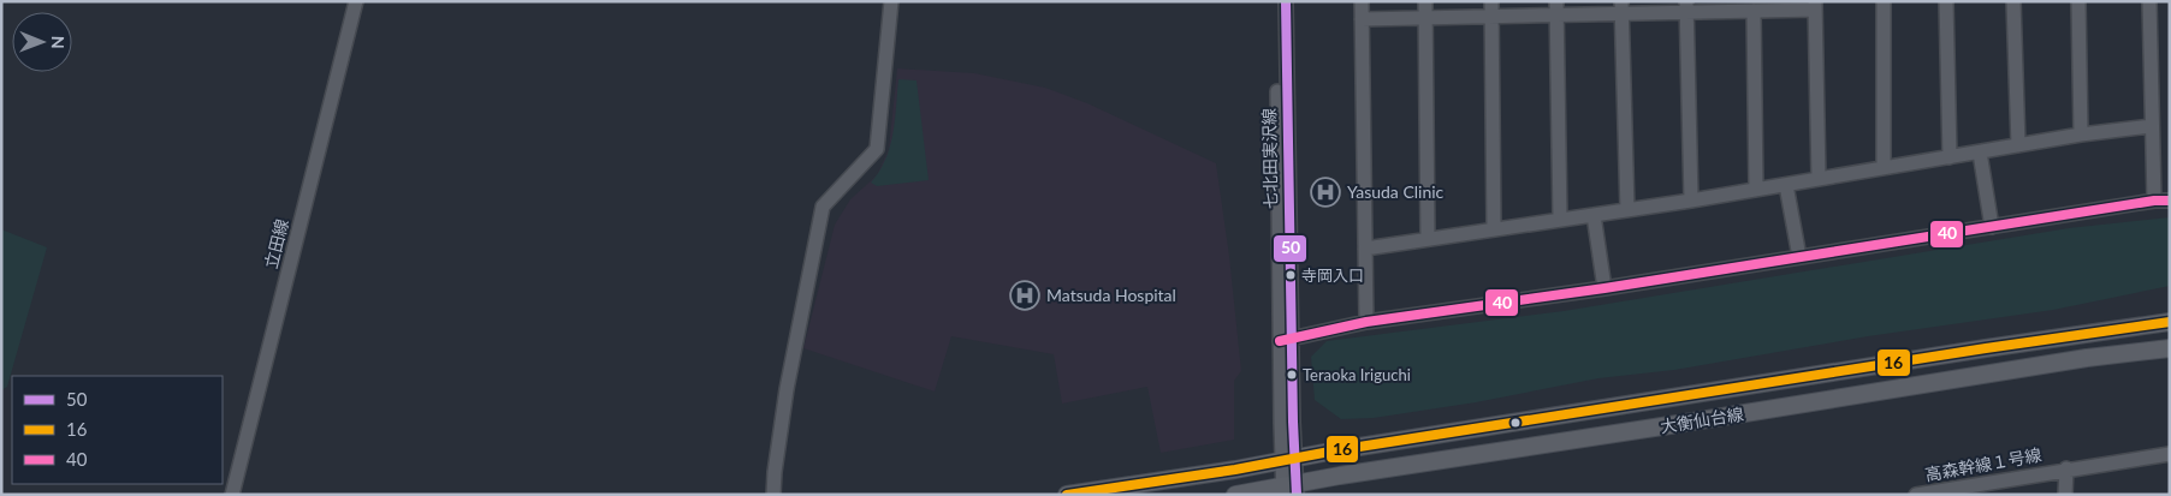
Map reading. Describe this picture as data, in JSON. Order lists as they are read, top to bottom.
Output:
{
  "streets": {
    "main road": ["大衡仙台線"],
    "street": ["七北田実沢線", "立田線", "高森幹線１号線"]
  },
  "places": {
    "hospital": ["Yasuda Clinic", "Matsuda Hospital"],
    "other": ["寺岡入口", "Teraoka Iriguchi"]
  },
  "lines": ["transit line 50", "transit line 40", "transit line 16"],
  "legend": ["50", "16", "40"],
  "north": "right"
}
